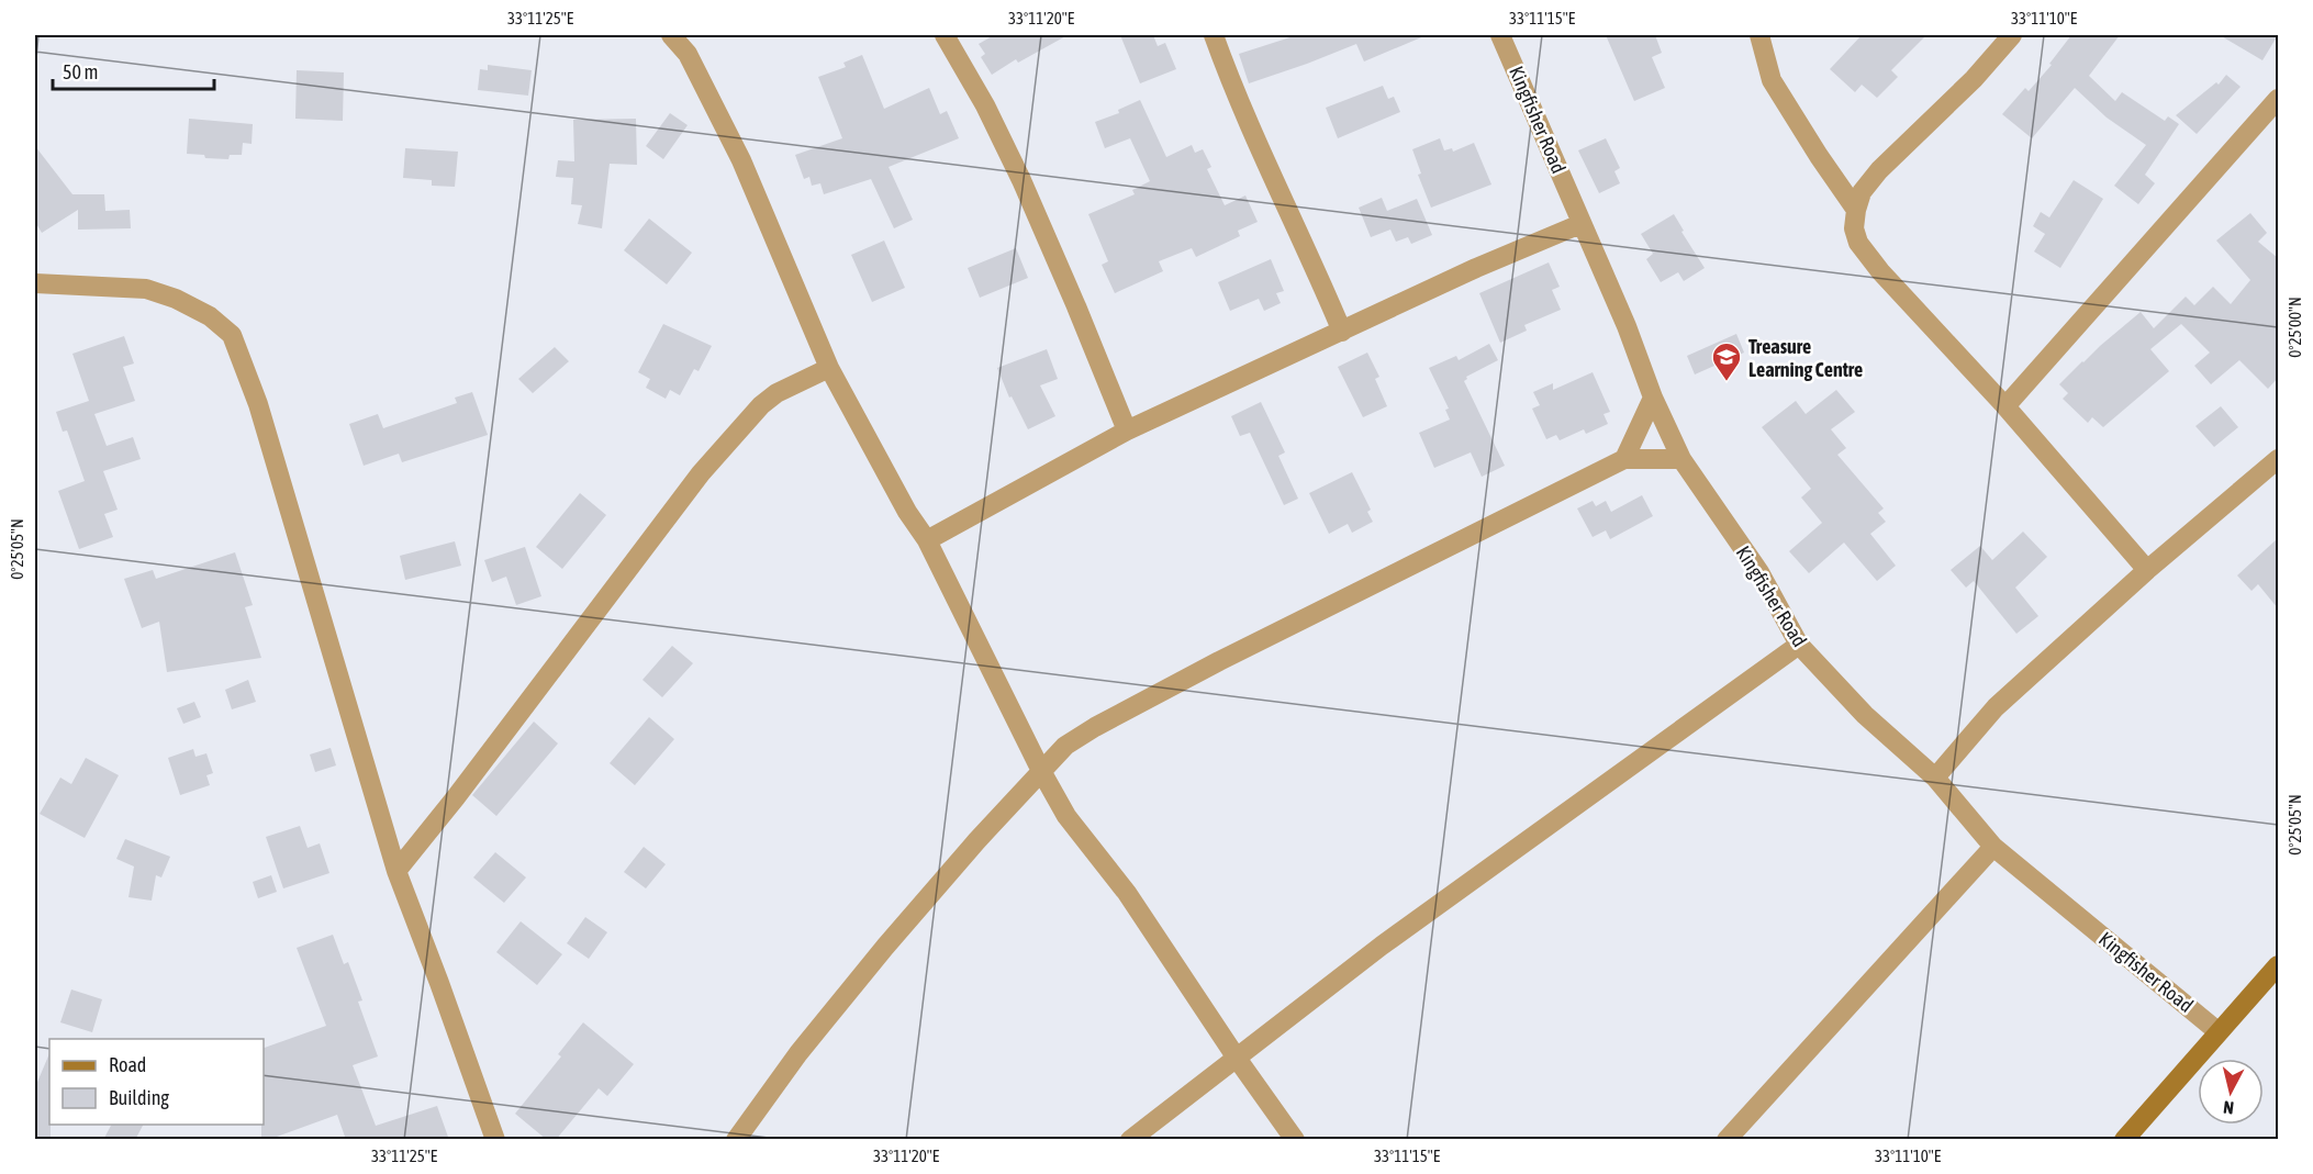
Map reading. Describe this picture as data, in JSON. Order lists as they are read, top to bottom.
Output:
{
  "streets": {
    "street": ["Kingfisher Road"]
  },
  "places": {
    "school or university": ["Treasure Learning Centre"]
  },
  "legend": ["Road", "Building"],
  "scale_bar": "50 m",
  "north": "bottom",
  "coordinates": [
    "33°11'25\"E",
    "33°11'20\"E",
    "33°11'15\"E",
    "33°11'10\"E",
    "0°25'00\"N",
    "0°25'05\"N"
  ]
}
